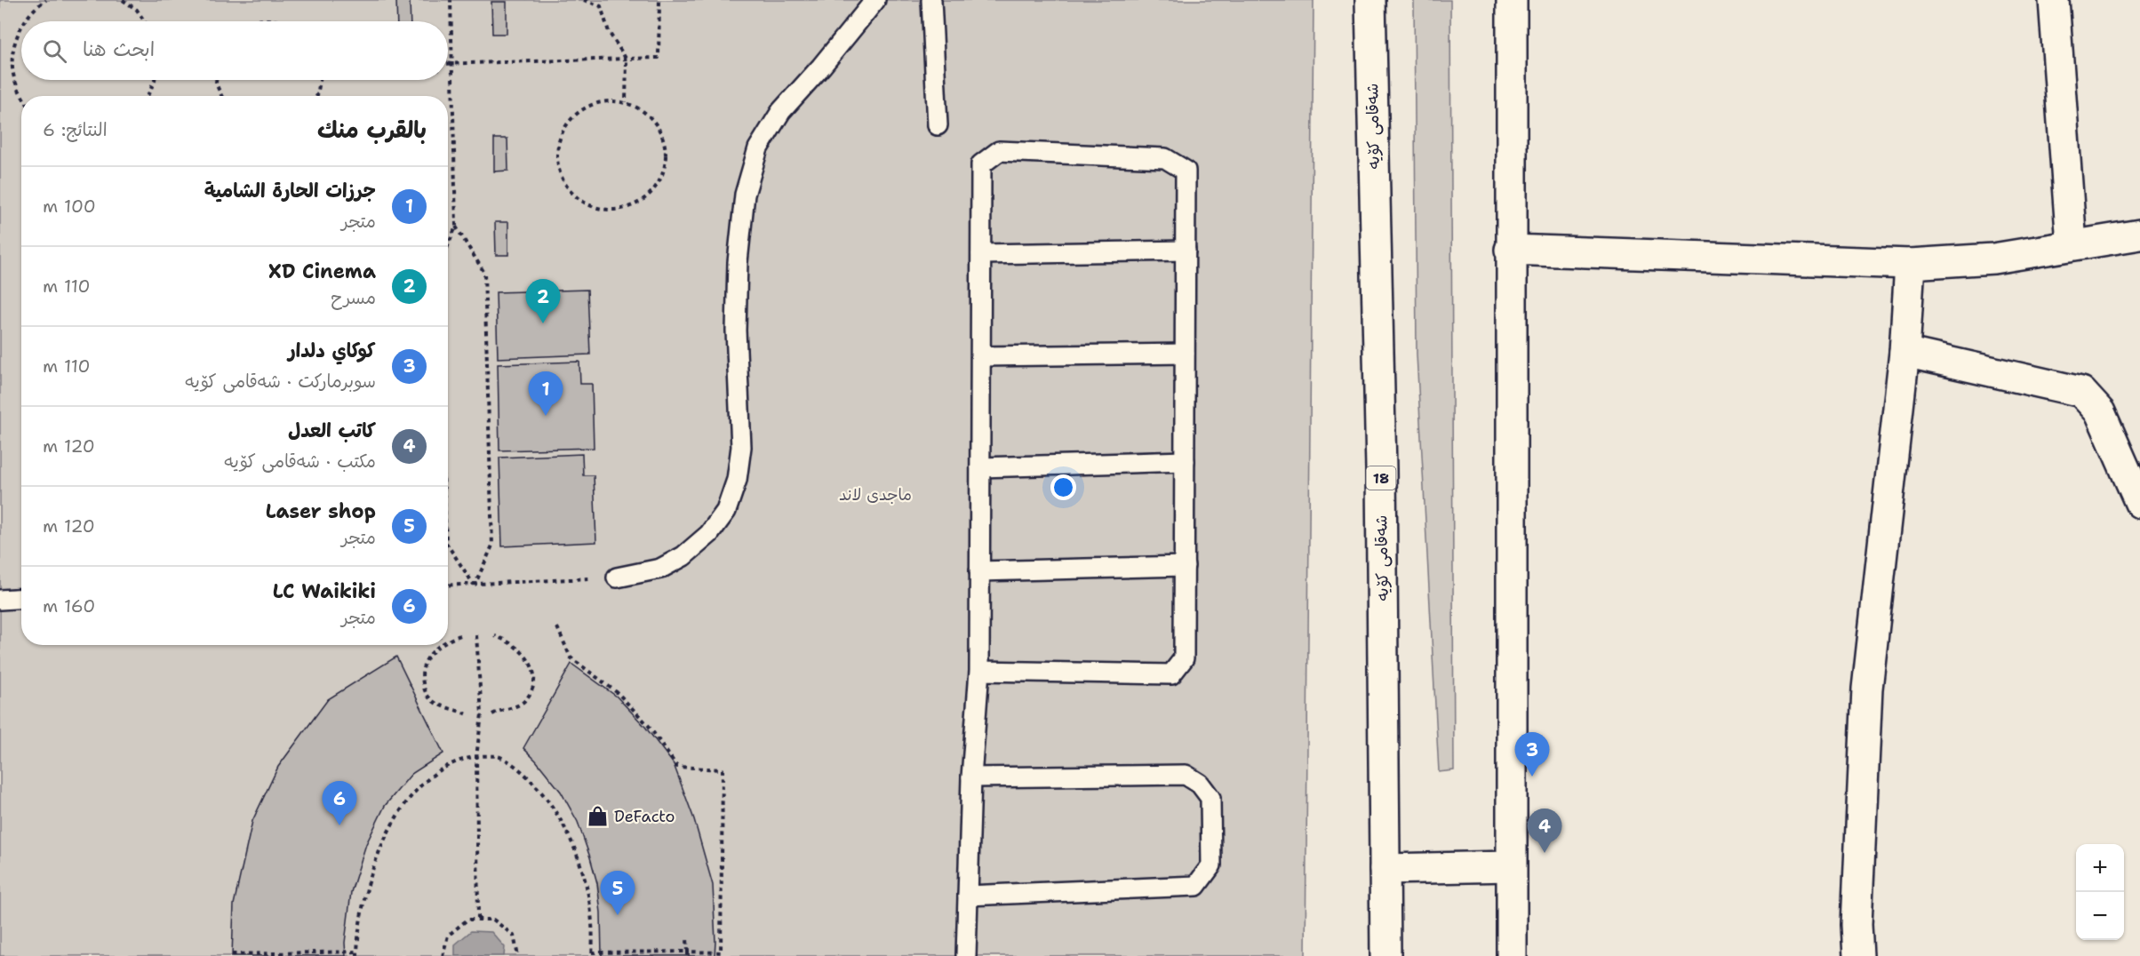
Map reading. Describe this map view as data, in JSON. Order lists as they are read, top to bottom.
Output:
{
  "streets": {
    "main road": ["شەقامی کۆیە", "18"]
  },
  "parks": ["ماجدی لاند"],
  "places": {
    "shop": ["DeFacto"]
  },
  "page": {
    "search": "ابحث هنا",
    "heading": ["بالقرب منك", "النتائج: 6"],
    "list": [
      {
        "mark": "1",
        "name": "جرزات الحارة الشامية",
        "note": "متجر",
        "value": "100 m"
      },
      {
        "mark": "2",
        "name": "XD Cinema",
        "note": "مسرح",
        "value": "110 m"
      },
      {
        "mark": "3",
        "name": "كوكاي دلدار",
        "note": "سوبرماركت · شەقامی کۆیە",
        "value": "110 m"
      },
      {
        "mark": "4",
        "name": "كاتب العدل",
        "note": "مكتب · شەقامی کۆیە",
        "value": "120 m"
      },
      {
        "mark": "5",
        "name": "Laser shop",
        "note": "متجر",
        "value": "120 m"
      },
      {
        "mark": "6",
        "name": "LC Waikiki",
        "note": "متجر",
        "value": "160 m"
      }
    ],
    "pins": [
      "2",
      "1",
      "3",
      "6",
      "4",
      "5"
    ],
    "map_buttons": ["+", "−"]
  }
}
